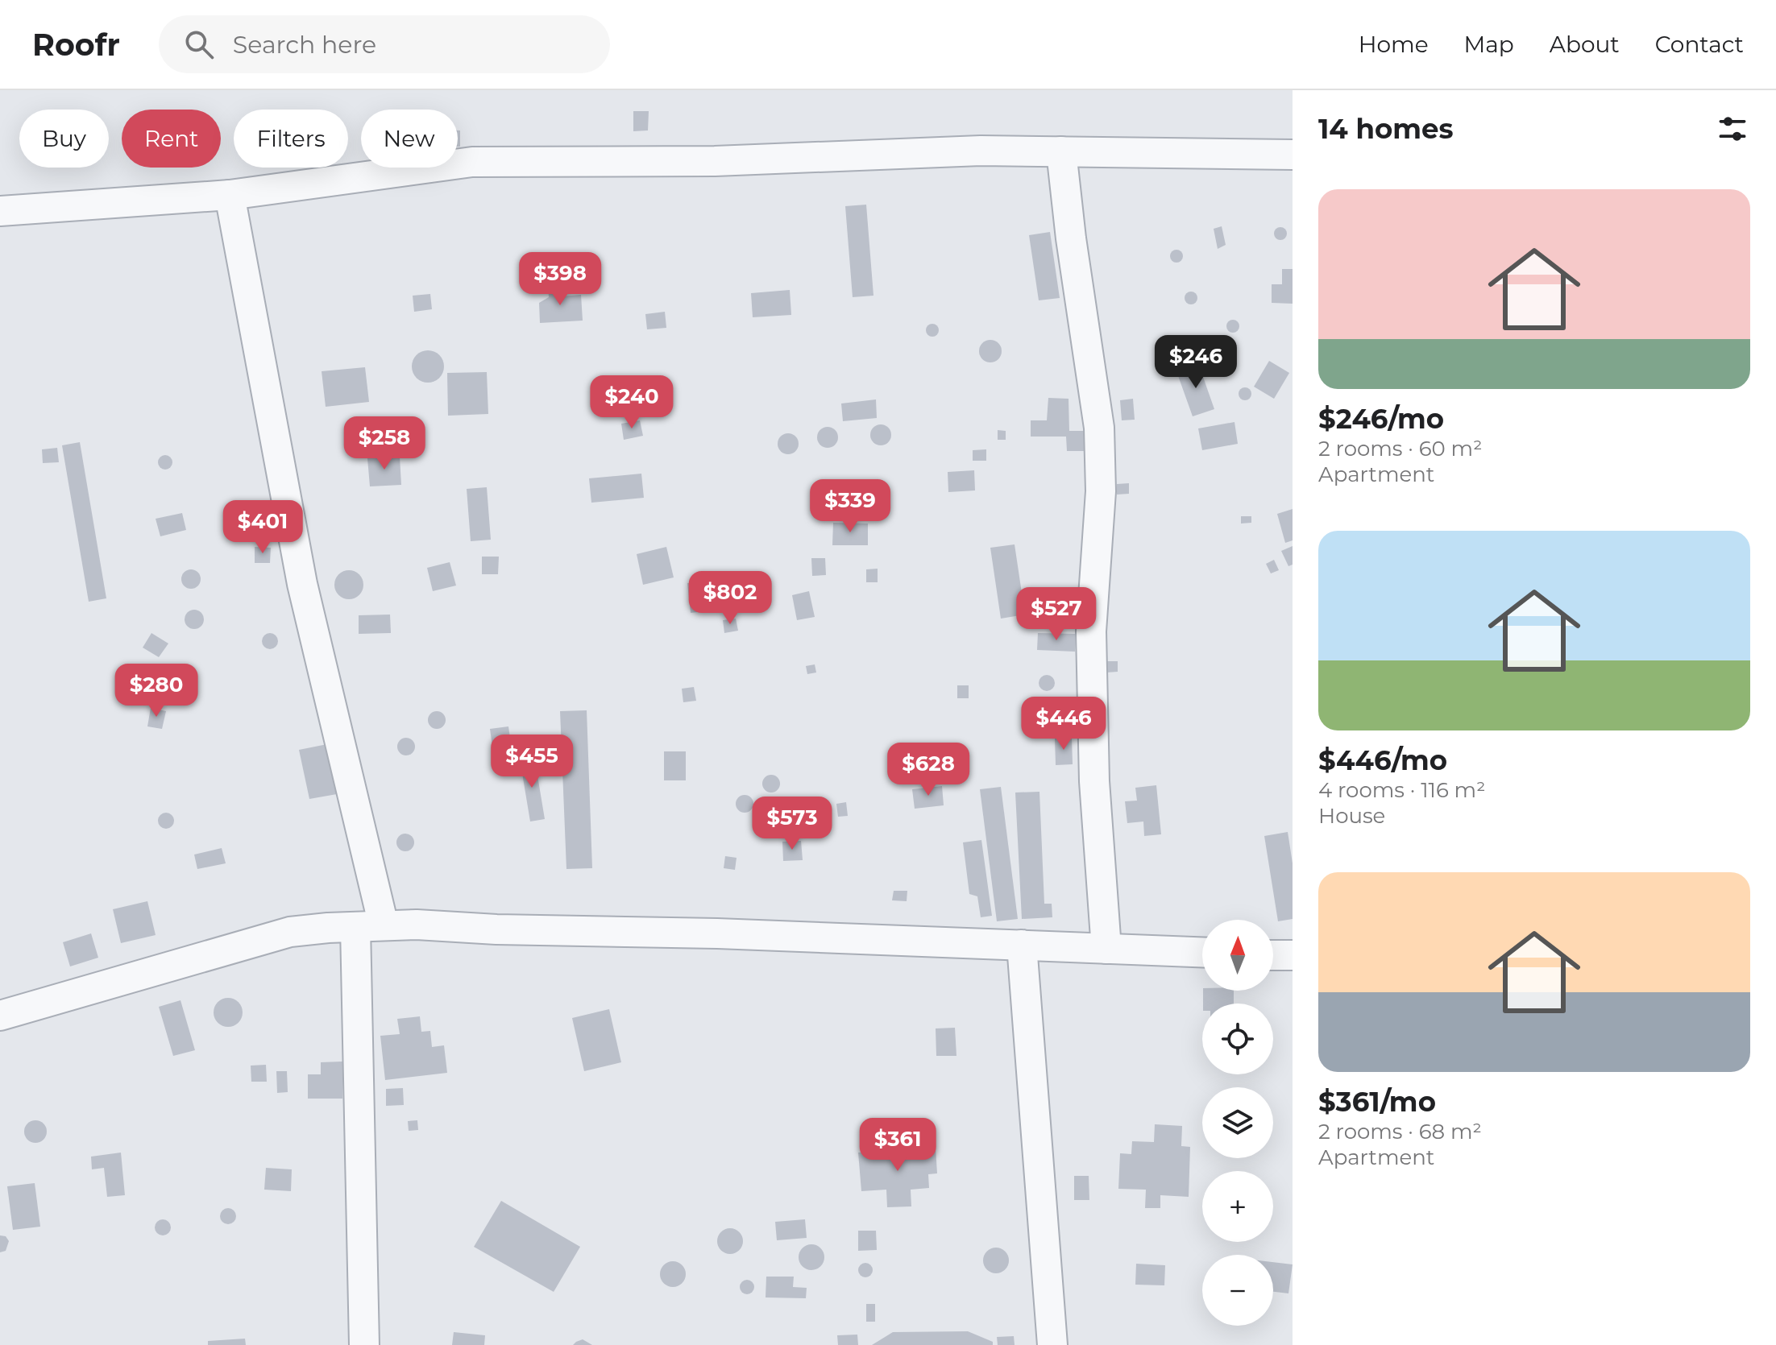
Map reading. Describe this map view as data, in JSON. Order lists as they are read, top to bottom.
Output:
{
  "north": "top",
  "page": {
    "header": "Roofr",
    "search": "Search here",
    "nav": [
      "Home",
      "Map",
      "About",
      "Contact"
    ],
    "heading": "14 homes",
    "chip": [
      "Buy",
      "Rent",
      "Filters",
      "New"
    ],
    "list": [
      {
        "name": "$246/mo",
        "note": "2 rooms · 60 m² · Apartment"
      },
      {
        "name": "$446/mo",
        "note": "4 rooms · 116 m² · House"
      },
      {
        "name": "$361/mo",
        "note": "2 rooms · 68 m² · Apartment"
      }
    ],
    "price": [
      "$398",
      "$246",
      "$240",
      "$258",
      "$339",
      "$401",
      "$802",
      "$527",
      "$280",
      "$446",
      "$455",
      "$628",
      "$573",
      "$361"
    ],
    "map_buttons": ["+", "−"]
  }
}
